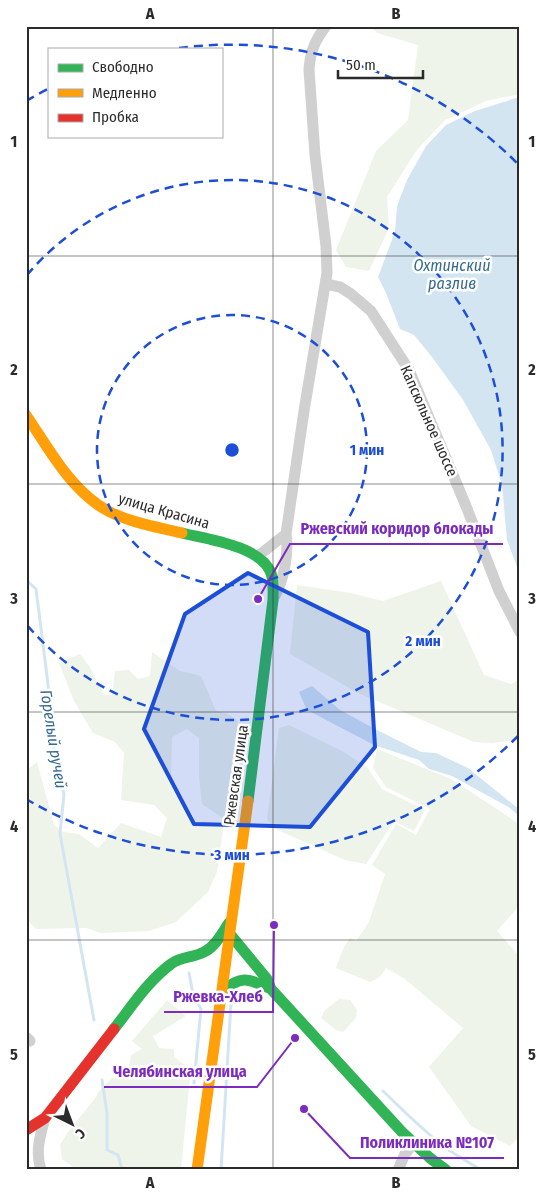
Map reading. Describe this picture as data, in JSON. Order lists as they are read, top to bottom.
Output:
{
  "streets": {
    "main road": ["улица Красина", "Ржевская улица"],
    "street": ["Капсюльное шоссе"]
  },
  "crossings": [
    ["Капсюльное шоссе", "Ржевская улица"]
  ],
  "water": ["Охтинский разлив", "Горелый ручей"],
  "places": [
    "Ржевский коридор блокады",
    "Ржевка-Хлеб",
    "Челябинская улица",
    "Поликлиника №107"
  ],
  "legend": ["Свободно", "Медленно", "Пробка"],
  "scale_bar": "50 m",
  "north": "bottom right",
  "grid": {
    "columns": ["A", "B"],
    "rows": [
      "1",
      "2",
      "3",
      "4",
      "5"
    ]
  },
  "rings": ["1 мин", "2 мин", "3 мин"]
}
